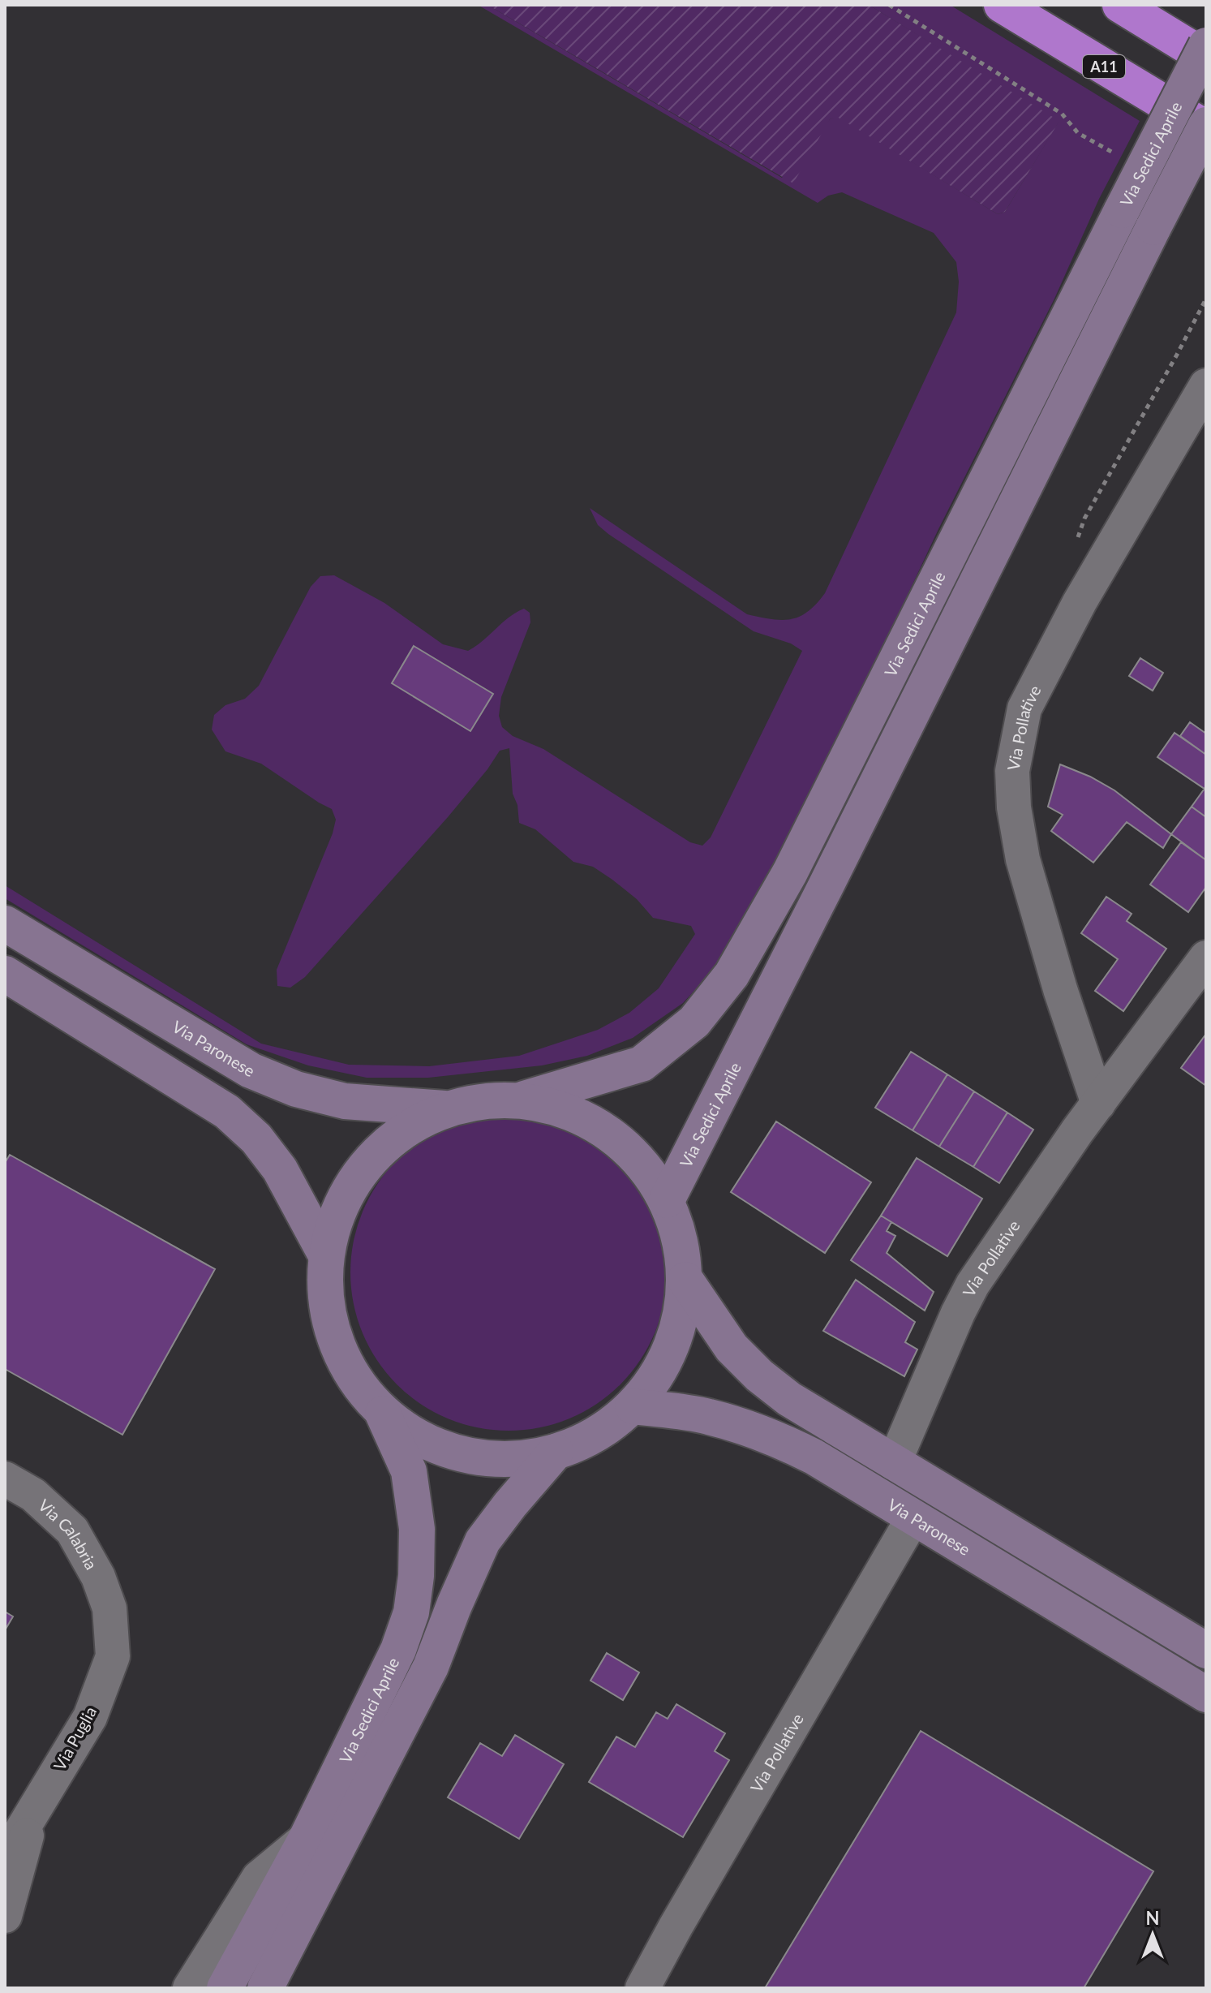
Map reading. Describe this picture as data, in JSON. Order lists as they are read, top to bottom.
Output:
{
  "streets": {
    "highway": ["A11"],
    "main road": ["Via Sedici Aprile", "Via Paronese"],
    "street": ["Via Pollative", "Via Calabria", "Via Puglia"]
  },
  "crossings": [
    ["A11", "Via Sedici Aprile"],
    ["Via Sedici Aprile", "Via Paronese"],
    ["Via Pollative", "Via Paronese"],
    ["Via Calabria", "Via Puglia"]
  ],
  "north": "top"
}
